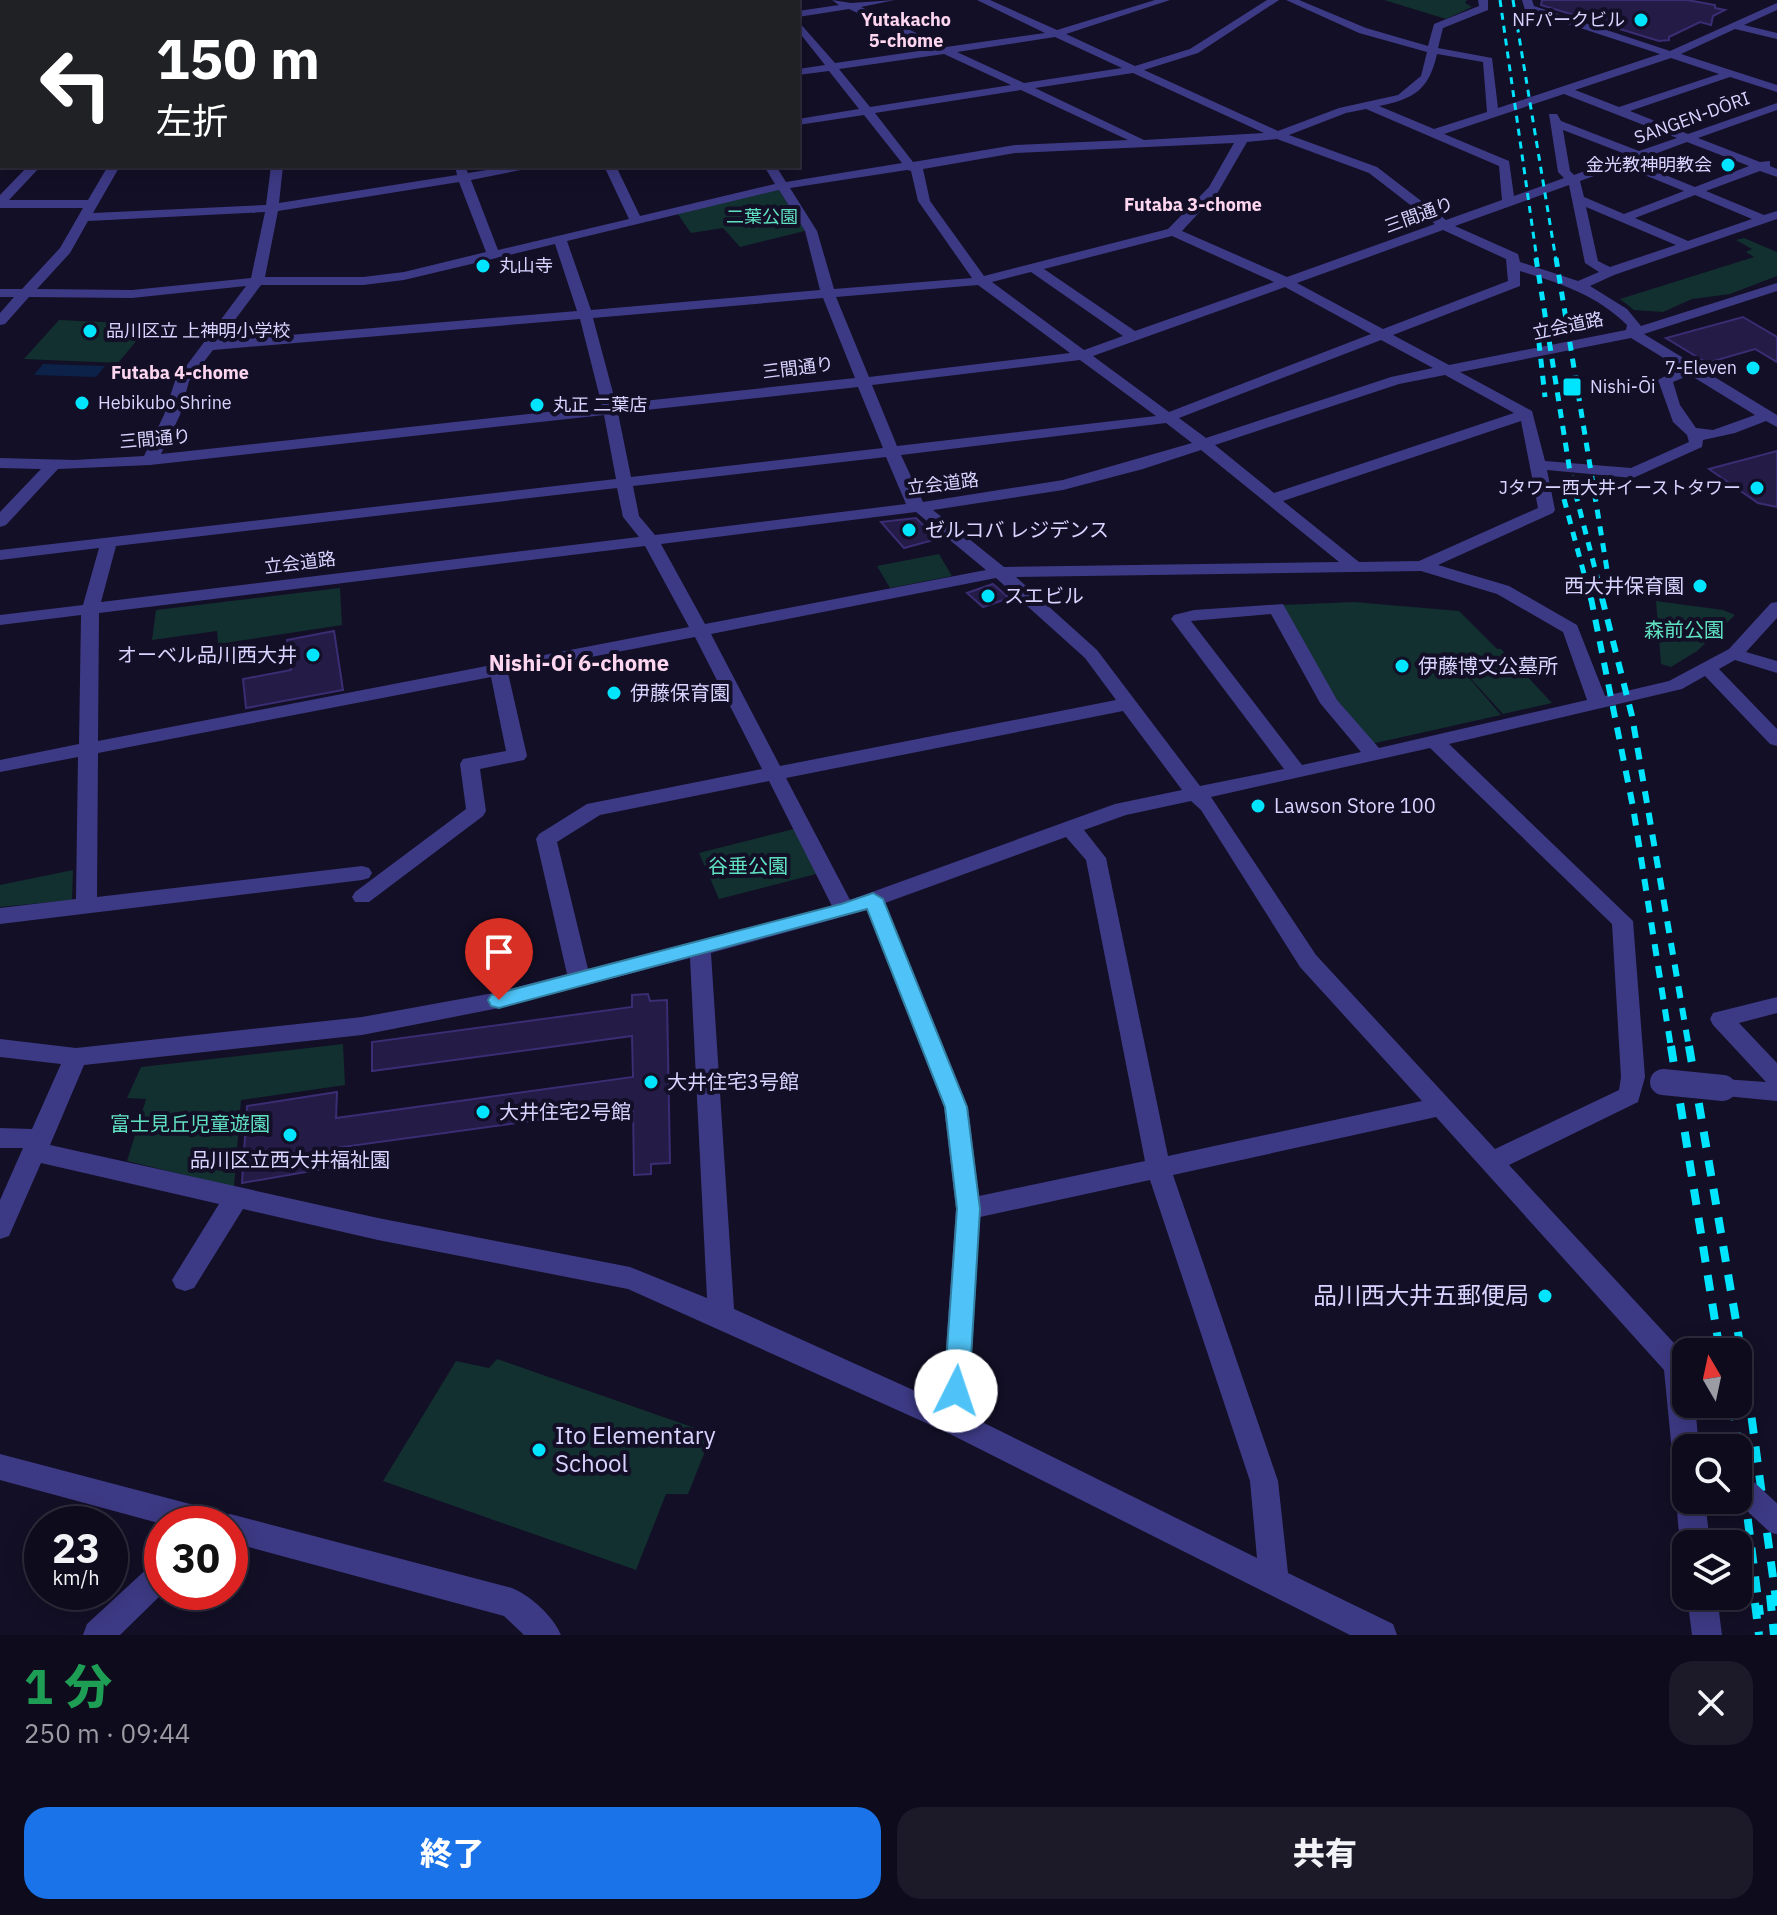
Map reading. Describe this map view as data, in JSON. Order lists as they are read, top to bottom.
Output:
{
  "streets": {
    "street": ["SANGEN-DŌRI", "三間通り", "立会道路"]
  },
  "crossings": [
    ["SANGEN-DŌRI", "三間通り"]
  ],
  "districts": [
    "Yutakacho 5-chome",
    "Futaba 3-chome",
    "Futaba 4-chome",
    "Nishi-Oi 6-chome"
  ],
  "parks": [
    "二葉公園",
    "森前公園",
    "谷垂公園",
    "富士見丘児童遊園"
  ],
  "places": {
    "other": [
      "NFパークビル",
      "金光教神明教会",
      "丸山寺",
      "品川区立 上神明小学校",
      "7-Eleven",
      "Hebikubo Shrine",
      "丸正 二葉店",
      "Jタワー西大井イーストタワー",
      "ゼルコバ レジデンス",
      "西大井保育園",
      "スエビル",
      "オーベル品川西大井",
      "伊藤博文公墓所",
      "伊藤保育園",
      "Lawson Store 100",
      "大井住宅3号館",
      "大井住宅2号館",
      "品川区立西大井福祉園",
      "品川西大井五郵便局",
      "Ito Elementary School"
    ],
    "transit": ["Nishi-Ōi"]
  },
  "north": "top",
  "page": {
    "turn": ["150 m", "左折"],
    "speed": "23 km/h",
    "limit": "30",
    "heading": ["1 分", "250 m · 09:44"],
    "buttons": ["終了", "共有"]
  }
}
